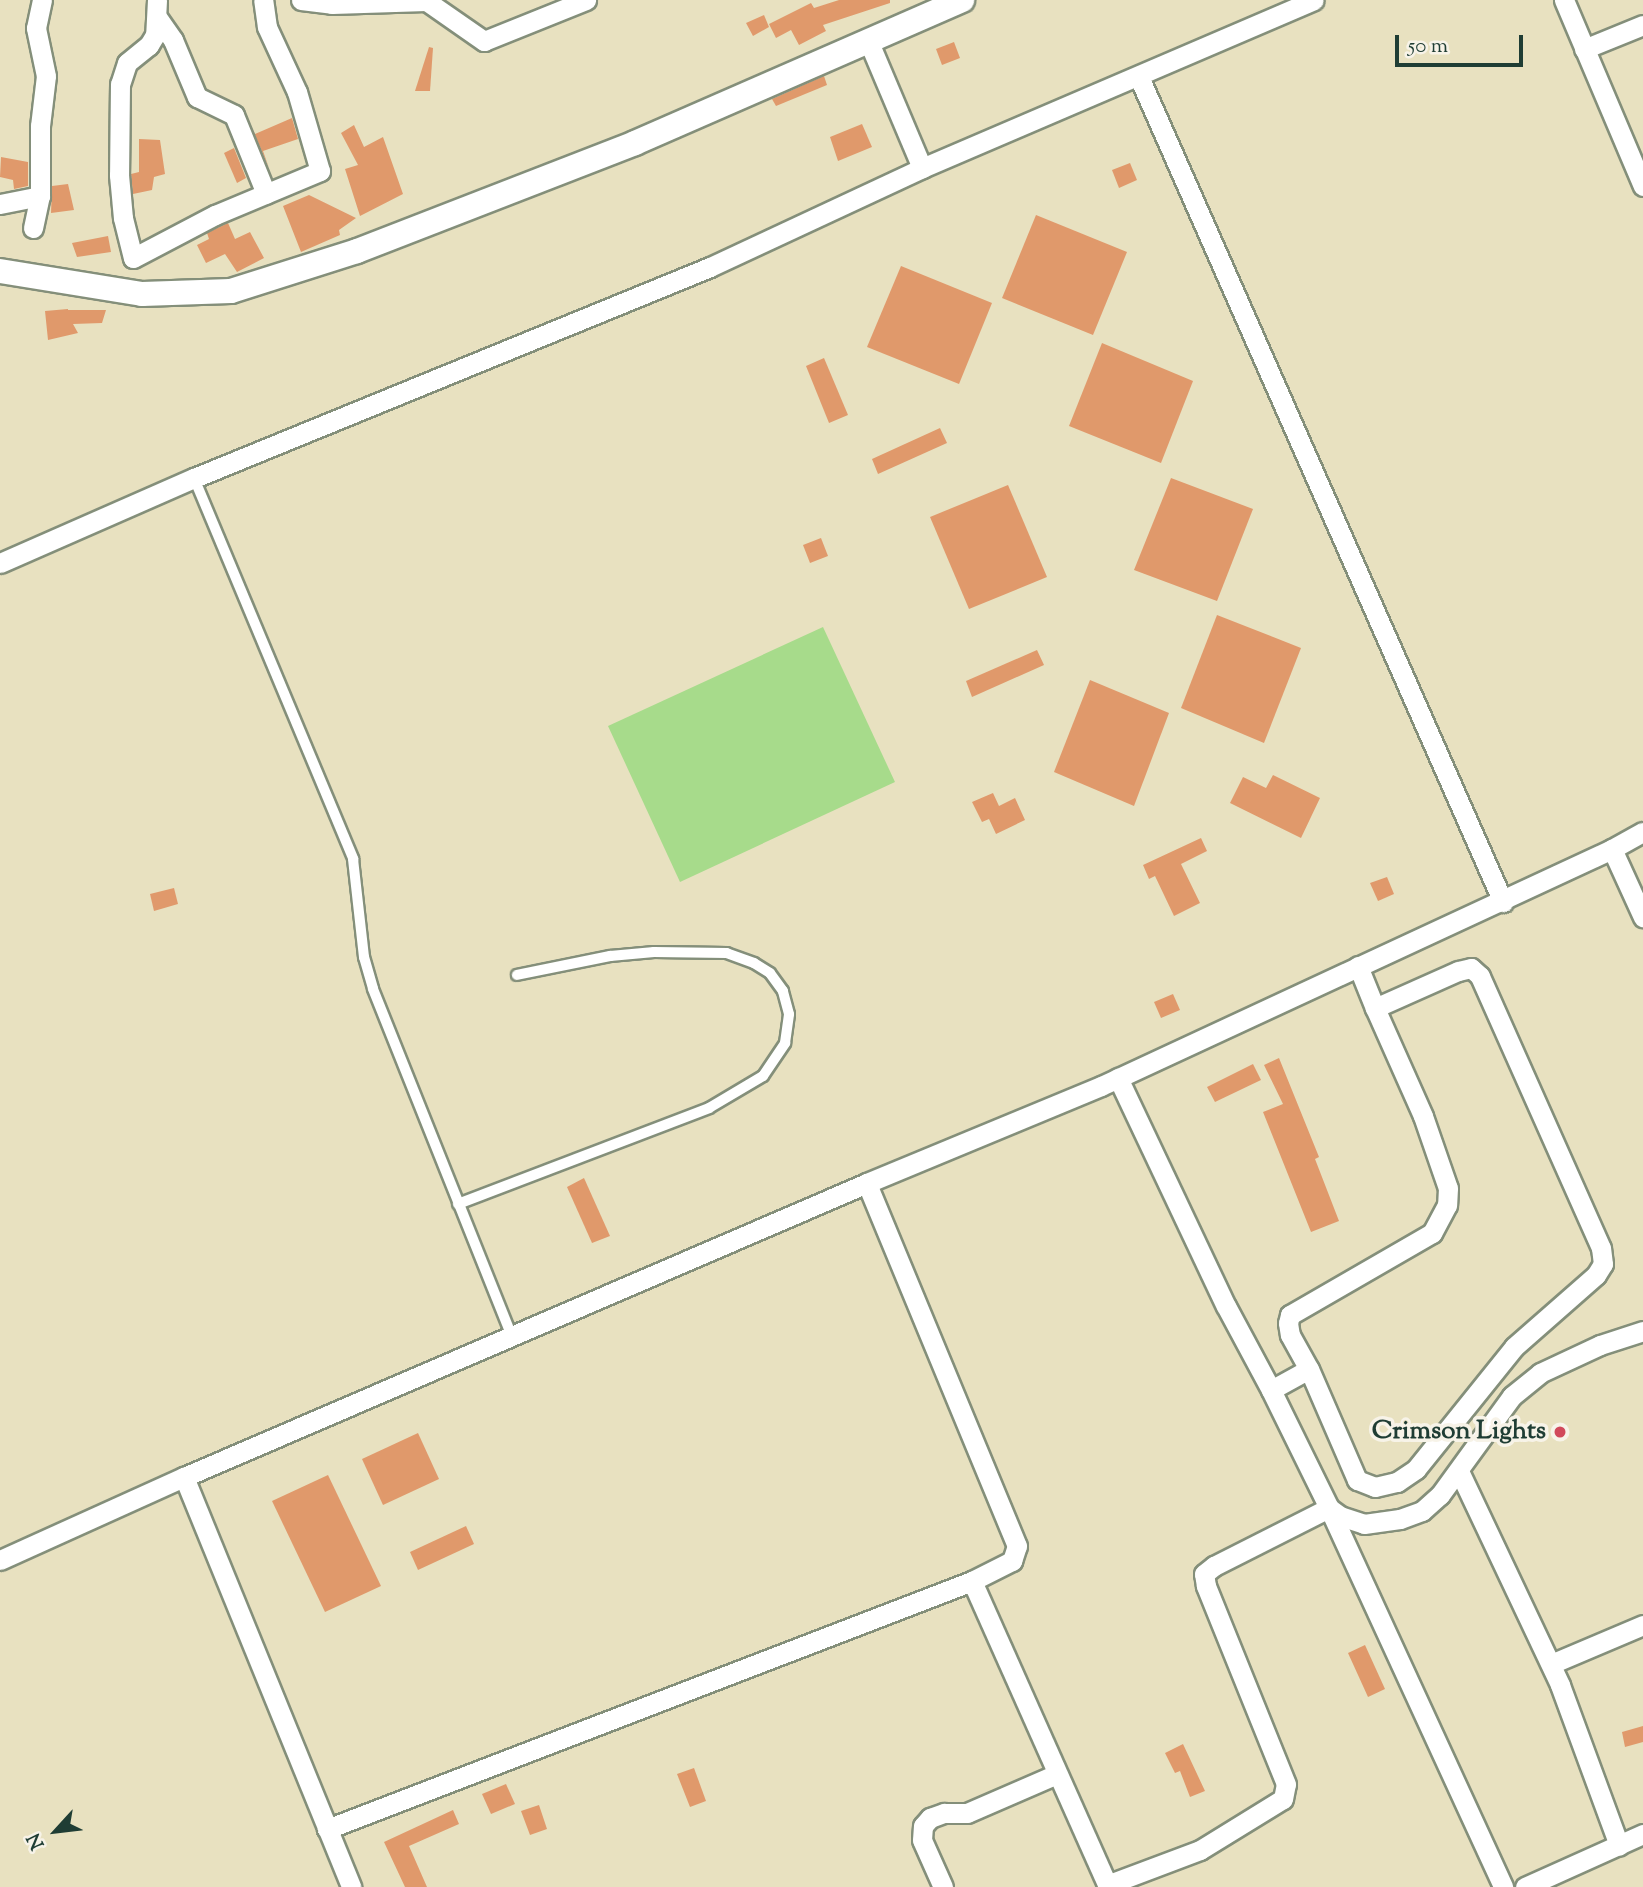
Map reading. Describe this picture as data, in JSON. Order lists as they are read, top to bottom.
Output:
{
  "places": ["Crimson Lights"],
  "scale_bar": "50 m",
  "north": "bottom left"
}
